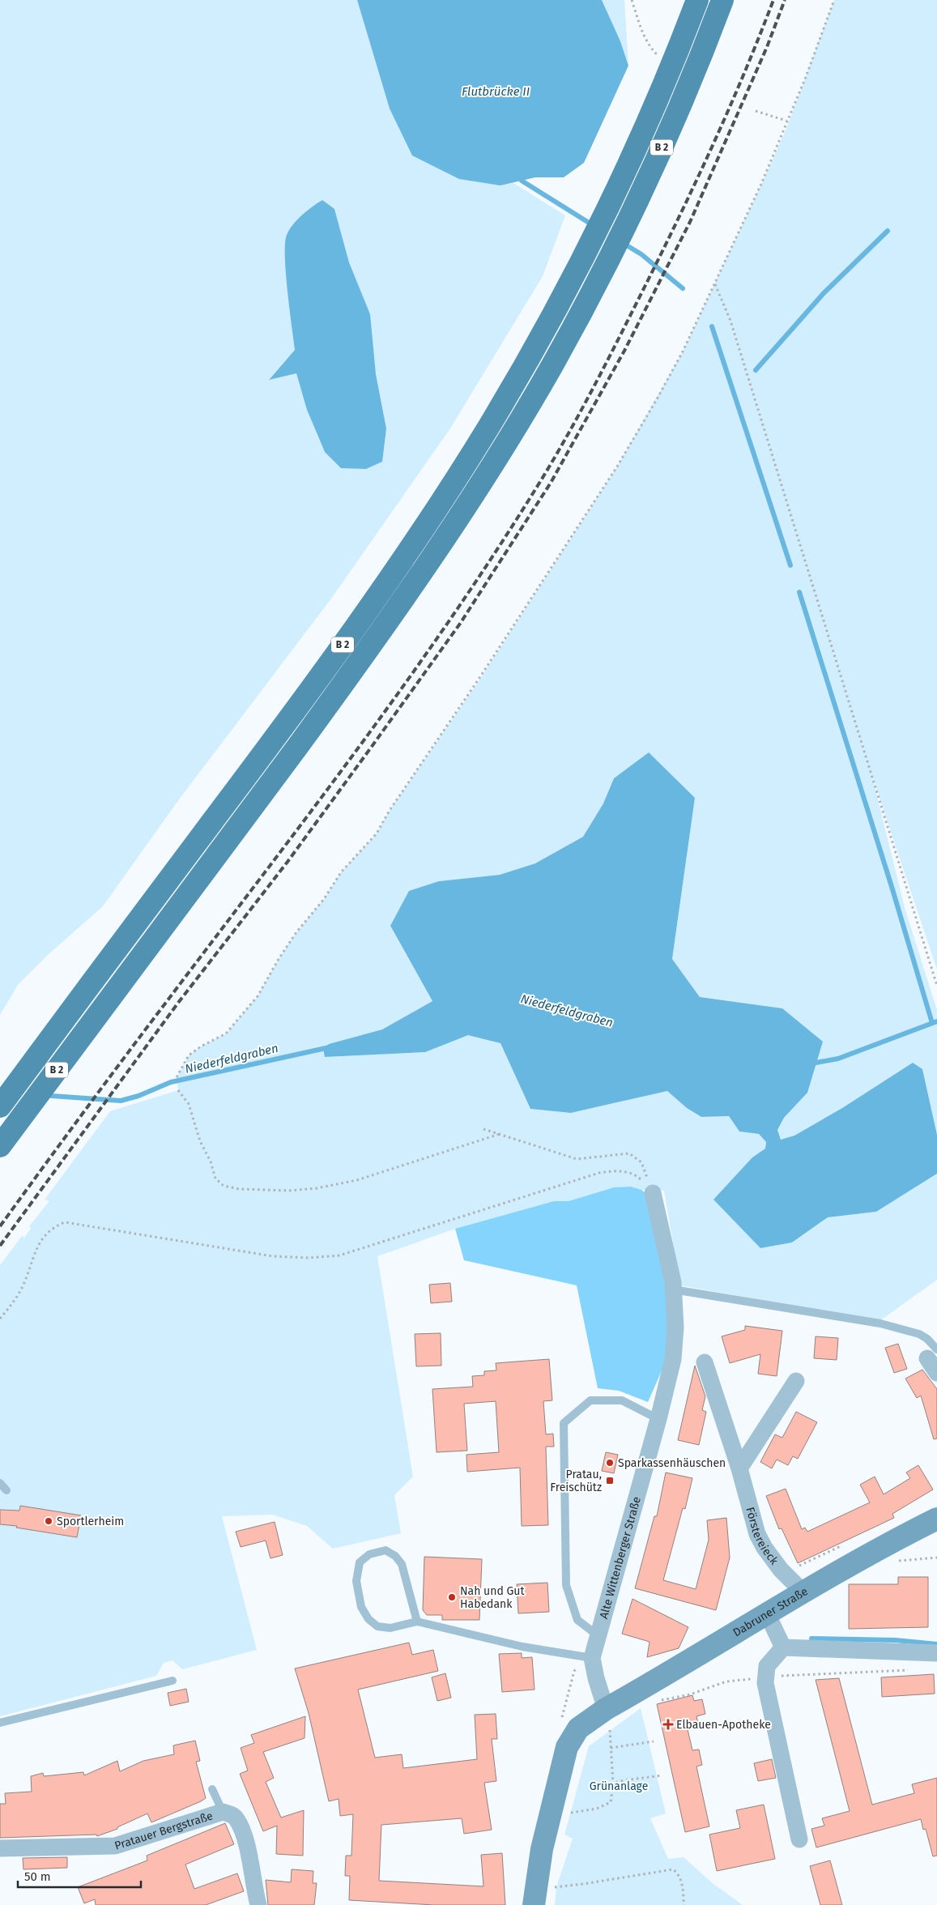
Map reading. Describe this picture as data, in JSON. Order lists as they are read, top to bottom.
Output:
{
  "streets": {
    "main road": ["B 2"],
    "street": [
      "Förstereieck",
      "Alte Wittenberger Straße",
      "Dabruner Straße",
      "Pratauer Bergstraße"
    ]
  },
  "crossings": [
    ["Förstereieck", "Dabruner Straße"],
    ["Alte Wittenberger Straße", "Dabruner Straße"]
  ],
  "water": ["Flutbrücke II", "Niederfeldgraben"],
  "parks": ["Grünanlage"],
  "places": {
    "other": ["Sparkassenhäuschen", "Sportlerheim", "Nah und Gut Habedank"],
    "transit": ["Pratau, Freischütz"],
    "health": ["Elbauen-Apotheke"]
  },
  "scale_bar": "50 m"
}
